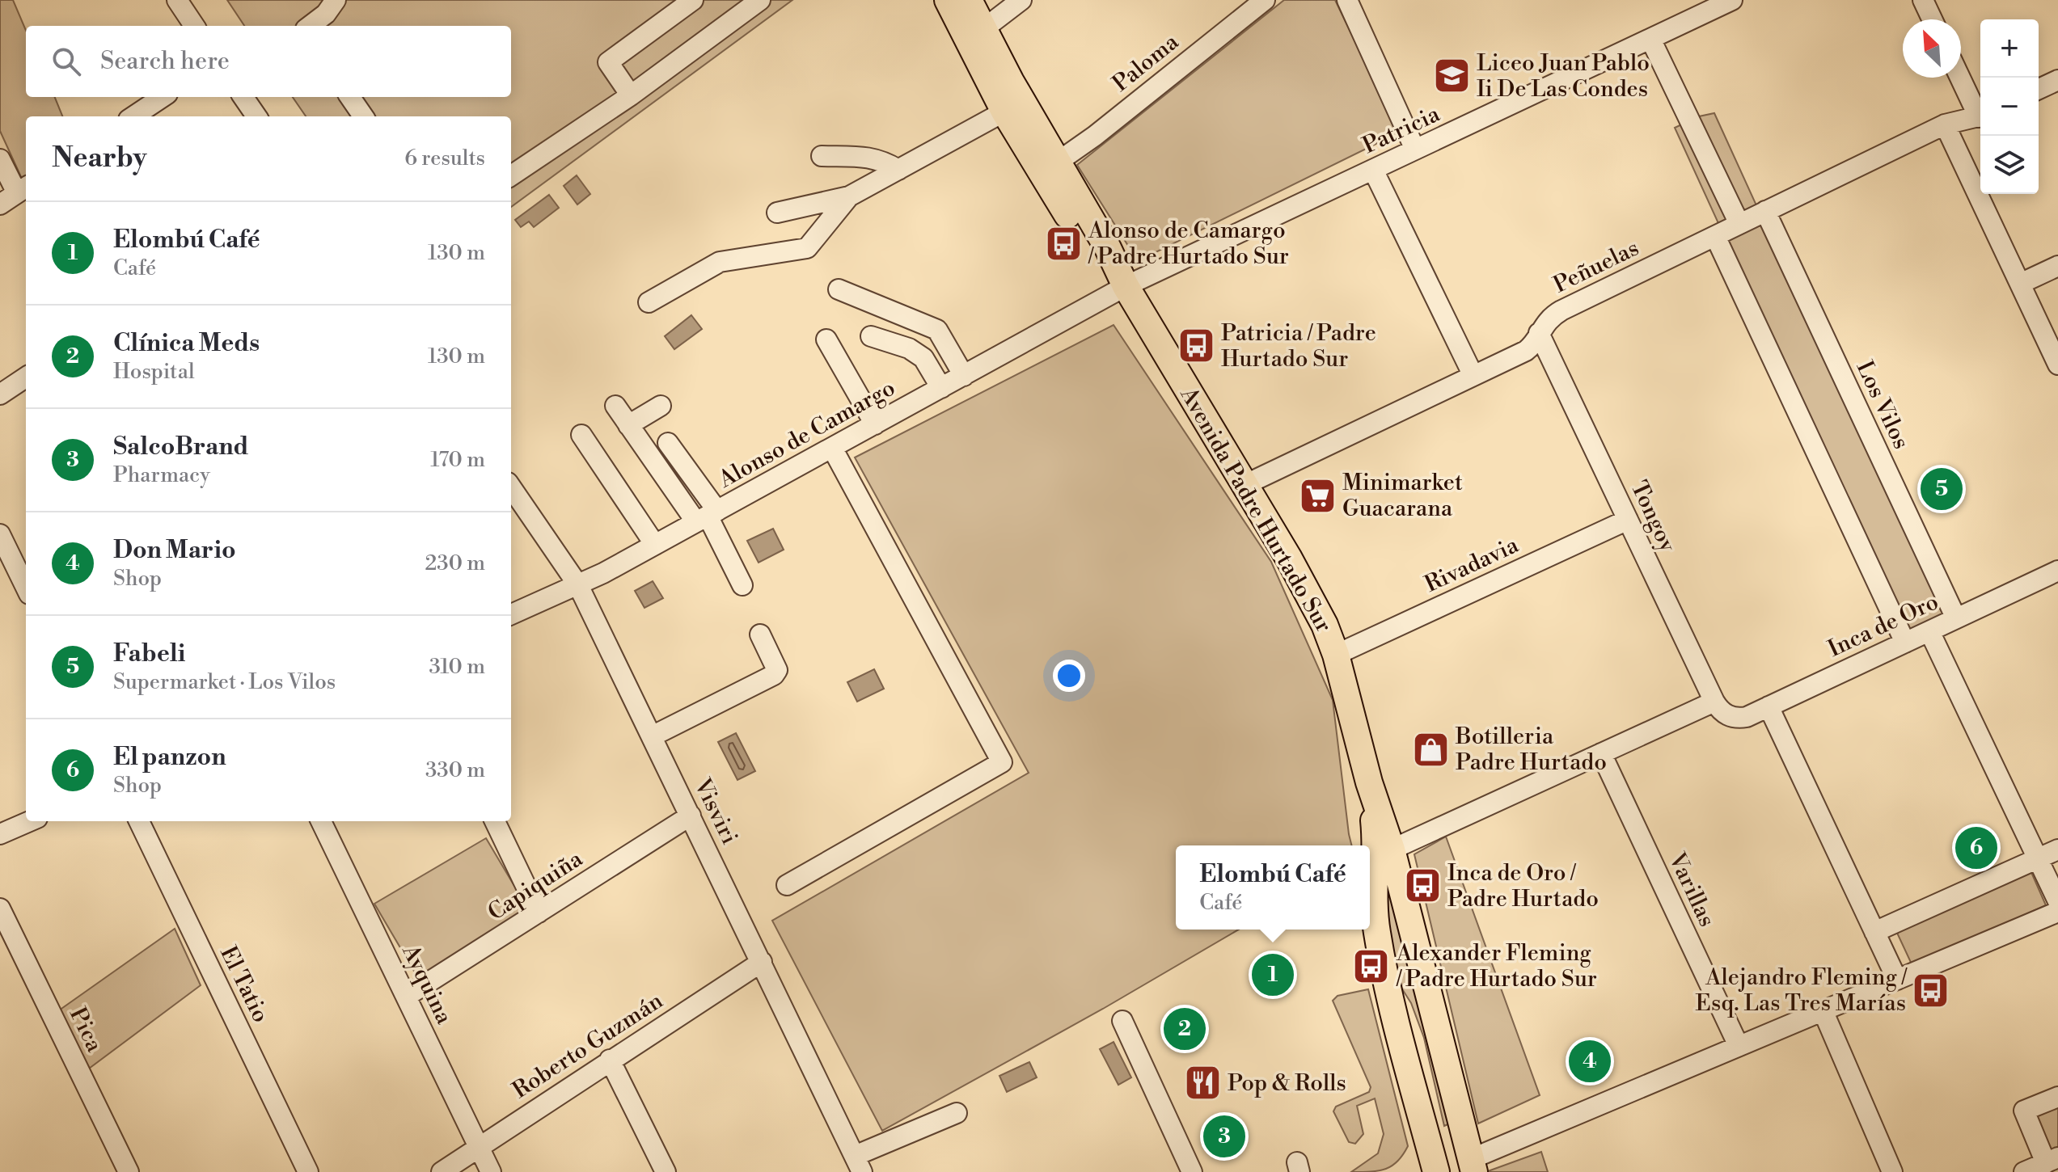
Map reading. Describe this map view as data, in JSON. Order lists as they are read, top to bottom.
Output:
{
  "streets": {
    "main road": ["Avenida Padre Hurtado Sur"],
    "street": [
      "Paloma",
      "Patricia",
      "Peñuelas",
      "Los Vilos",
      "Alonso de Camargo",
      "Tongoy",
      "Rivadavia",
      "Inca de Oro",
      "Visviri",
      "Capiquiña",
      "Varillas",
      "El Tatio",
      "Ayquina",
      "Pica",
      "Roberto Guzmán"
    ]
  },
  "crossings": [
    ["Paloma", "Avenida Padre Hurtado Sur"],
    ["Patricia", "Alonso de Camargo"],
    ["Patricia", "Avenida Padre Hurtado Sur"],
    ["Peñuelas", "Los Vilos"],
    ["Peñuelas", "Avenida Padre Hurtado Sur"],
    ["Peñuelas", "Tongoy"],
    ["Los Vilos", "Inca de Oro"],
    ["Alonso de Camargo", "Avenida Padre Hurtado Sur"],
    ["Alonso de Camargo", "Visviri"],
    ["Avenida Padre Hurtado Sur", "Rivadavia"],
    ["Tongoy", "Rivadavia"],
    ["Tongoy", "Inca de Oro"],
    ["Visviri", "Capiquiña"],
    ["Visviri", "Roberto Guzmán"],
    ["Capiquiña", "Ayquina"],
    ["Ayquina", "Roberto Guzmán"]
  ],
  "places": {
    "school or university": ["Liceo Juan Pablo Ii De Las Condes"],
    "bus stop": [
      "Alonso de Camargo / Padre Hurtado Sur",
      "Patricia / Padre Hurtado Sur",
      "Inca de Oro / Padre Hurtado",
      "Alexander Fleming / Padre Hurtado Sur",
      "Alejandro Fleming / Esq. Las Tres Marías"
    ],
    "supermarket": ["Minimarket Guacarana"],
    "shop": ["Botilleria Padre Hurtado"],
    "restaurant": ["Pop & Rolls"]
  },
  "north": "top left",
  "page": {
    "map_buttons": ["+", "−"],
    "search": "Search here",
    "heading": ["Nearby", "6 results"],
    "list": [
      {
        "mark": "1",
        "name": "Elombú Café",
        "note": "Café",
        "value": "130 m"
      },
      {
        "mark": "2",
        "name": "Clínica Meds",
        "note": "Hospital",
        "value": "130 m"
      },
      {
        "mark": "3",
        "name": "SalcoBrand",
        "note": "Pharmacy",
        "value": "170 m"
      },
      {
        "mark": "4",
        "name": "Don Mario",
        "note": "Shop",
        "value": "230 m"
      },
      {
        "mark": "5",
        "name": "Fabeli",
        "note": "Supermarket · Los Vilos",
        "value": "310 m"
      },
      {
        "mark": "6",
        "name": "El panzon",
        "note": "Shop",
        "value": "330 m"
      }
    ],
    "pins": [
      "5",
      "6",
      "1",
      "2",
      "4",
      "3"
    ],
    "popup": ["Elombú Café", "Café"]
  }
}
